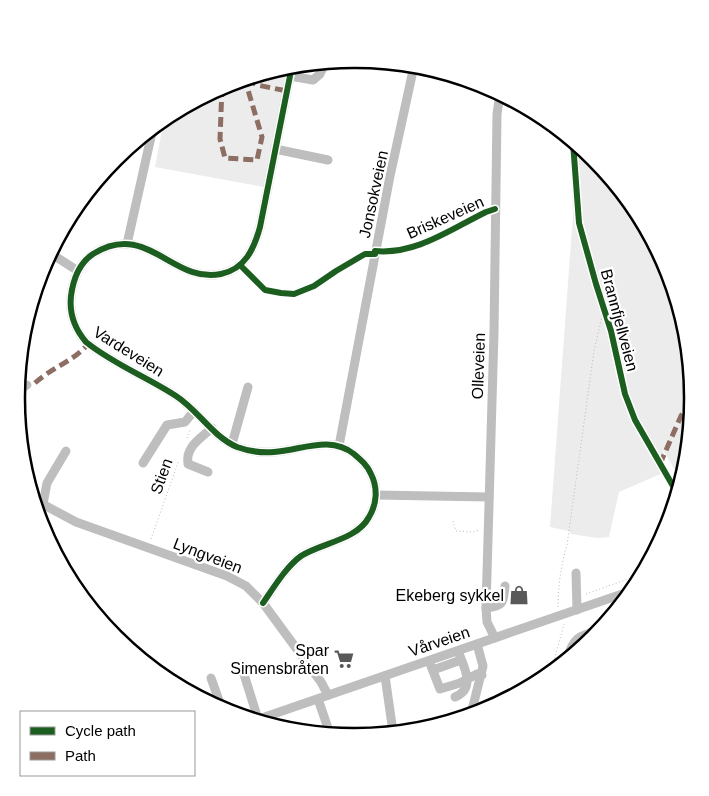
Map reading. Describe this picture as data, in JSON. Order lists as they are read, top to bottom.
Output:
{
  "streets": {
    "street": [
      "Jonsokveien",
      "Vardeveien",
      "Olleveien",
      "Lyngveien",
      "Vårveien"
    ],
    "path": ["Stien"],
    "cycle path": ["Briskeveien", "Brannfjellveien"]
  },
  "crossings": [
    ["Jonsokveien", "Vardeveien"],
    ["Olleveien", "Vårveien"],
    ["Stien", "Lyngveien"],
    ["Lyngveien", "Vårveien"]
  ],
  "places": {
    "shop": ["Ekeberg sykkel"],
    "supermarket": ["Spar Simensbråten"]
  },
  "legend": ["Cycle path", "Path"]
}
